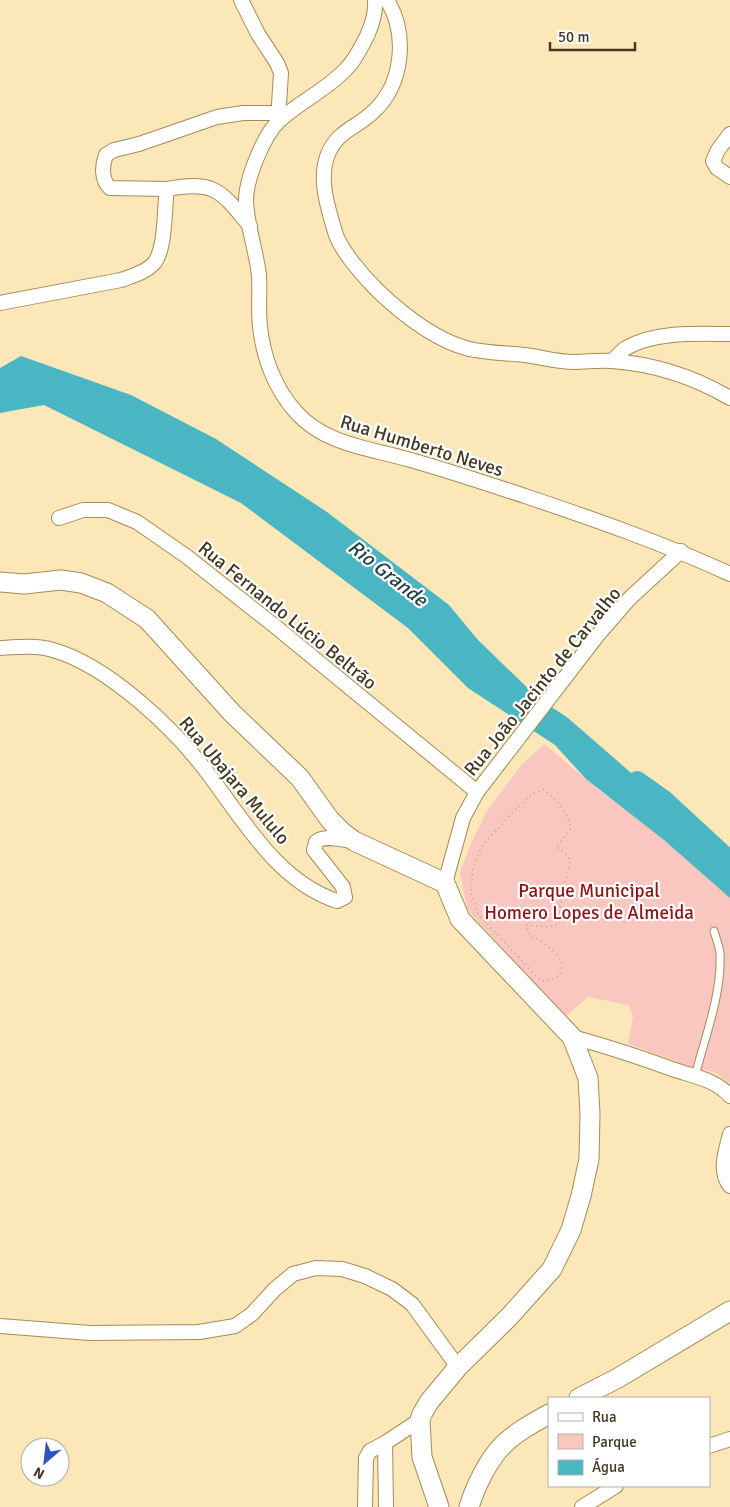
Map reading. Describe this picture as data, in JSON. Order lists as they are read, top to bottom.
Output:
{
  "streets": {
    "street": [
      "Rua Humberto Neves",
      "Rua Fernando Lúcio Beltrão",
      "Rua João Jacinto de Carvalho",
      "Rua Ubajara Mululo"
    ]
  },
  "crossings": [
    ["Rua Humberto Neves", "Rua João Jacinto de Carvalho"],
    ["Rua Fernando Lúcio Beltrão", "Rua João Jacinto de Carvalho"]
  ],
  "water": ["Rio Grande"],
  "parks": ["Parque Municipal Homero Lopes de Almeida"],
  "legend": ["Rua", "Parque", "Água"],
  "scale_bar": "50 m",
  "north": "bottom left"
}
